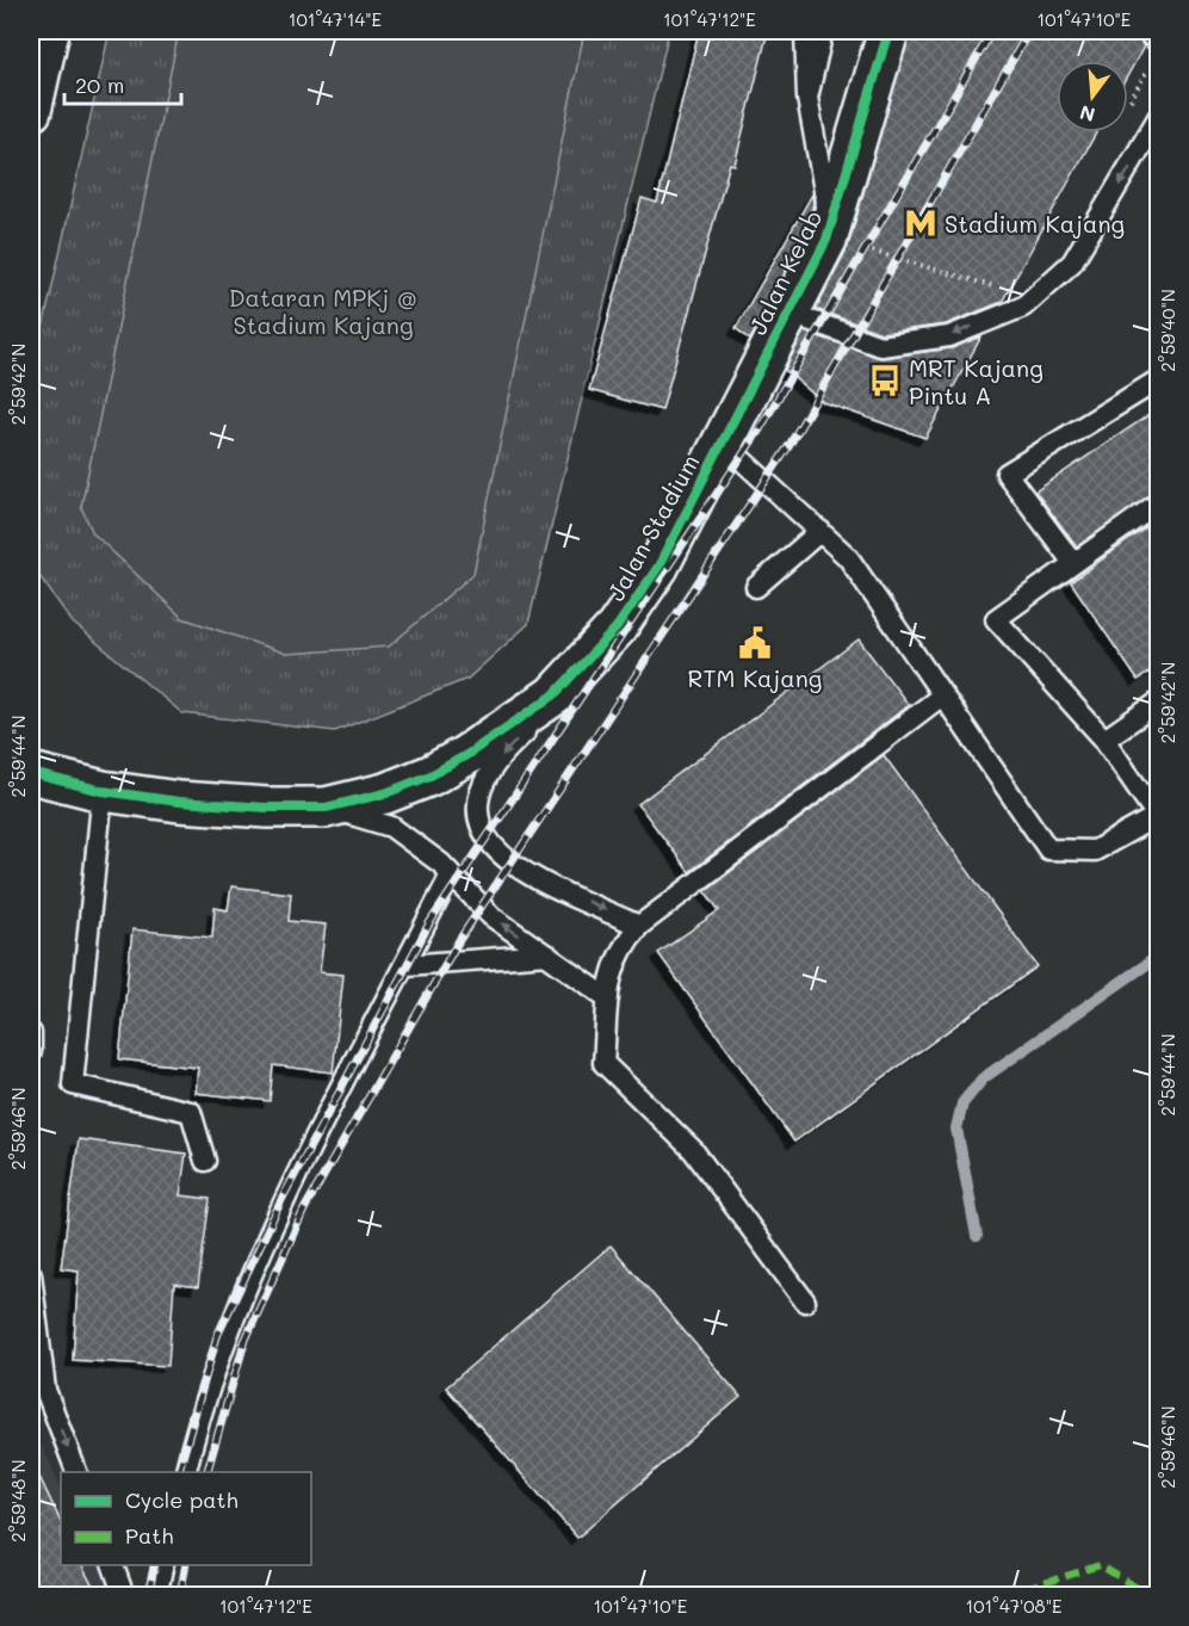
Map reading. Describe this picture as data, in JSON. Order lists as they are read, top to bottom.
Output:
{
  "streets": {
    "street": ["Jalan Kelab", "Jalan Stadium"]
  },
  "crossings": [
    ["Jalan Kelab", "Jalan Stadium"]
  ],
  "parks": ["Dataran MPKj @ Stadium Kajang"],
  "places": {
    "metro station": ["Stadium Kajang"],
    "bus stop": ["MRT Kajang Pintu A"],
    "public building": ["RTM Kajang"]
  },
  "legend": ["Cycle path", "Path"],
  "scale_bar": "20 m",
  "north": "bottom",
  "coordinates": [
    "101°47'14\"E",
    "101°47'12\"E",
    "101°47'10\"E",
    "2°59'40\"N",
    "2°59'42\"N",
    "2°59'44\"N",
    "2°59'46\"N",
    "2°59'48\"N",
    "101°47'08\"E"
  ]
}
